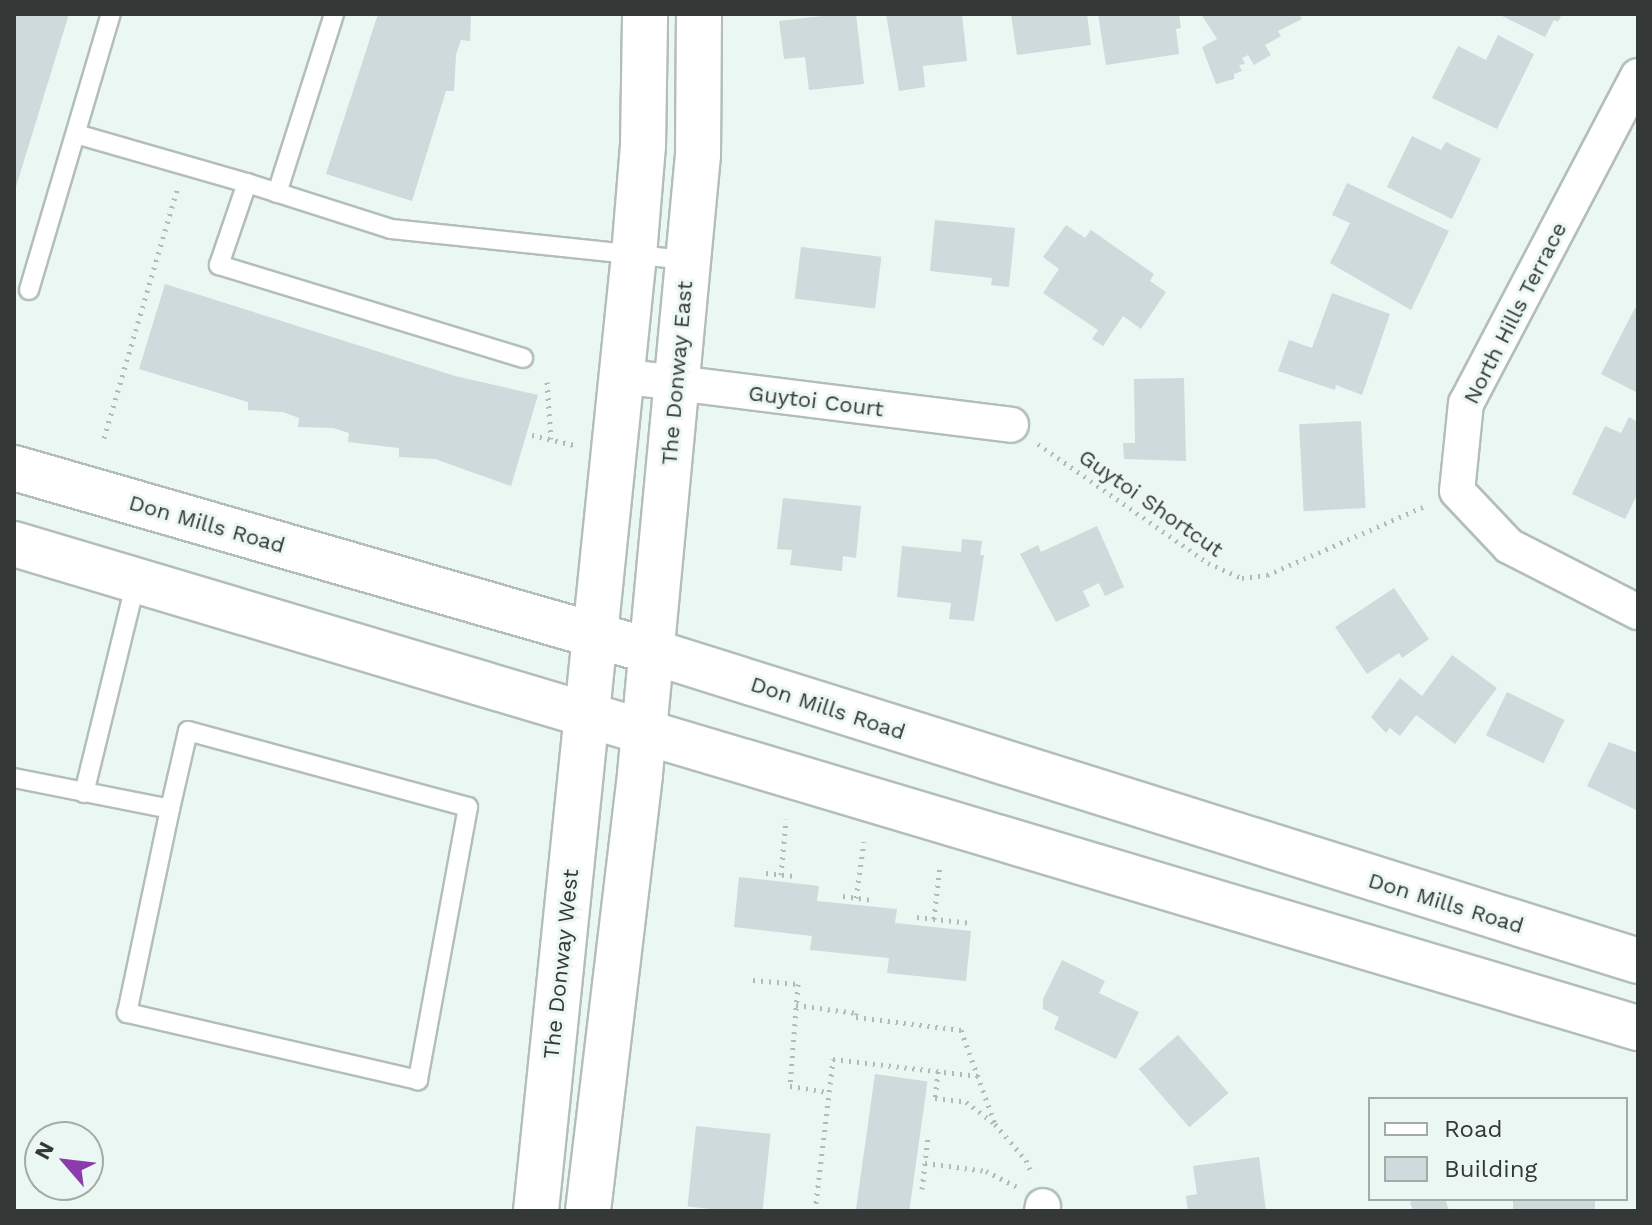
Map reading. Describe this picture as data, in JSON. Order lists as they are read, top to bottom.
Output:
{
  "streets": {
    "main road": ["The Donway East", "Don Mills Road", "The Donway West"],
    "street": ["North Hills Terrace", "Guytoi Court"],
    "path": ["Guytoi Shortcut"]
  },
  "crossings": [
    ["North Hills Terrace", "Guytoi Shortcut"],
    ["The Donway East", "Guytoi Court"],
    ["The Donway East", "Don Mills Road"],
    ["Guytoi Court", "Guytoi Shortcut"]
  ],
  "legend": ["Road", "Building"],
  "north": "top left"
}
